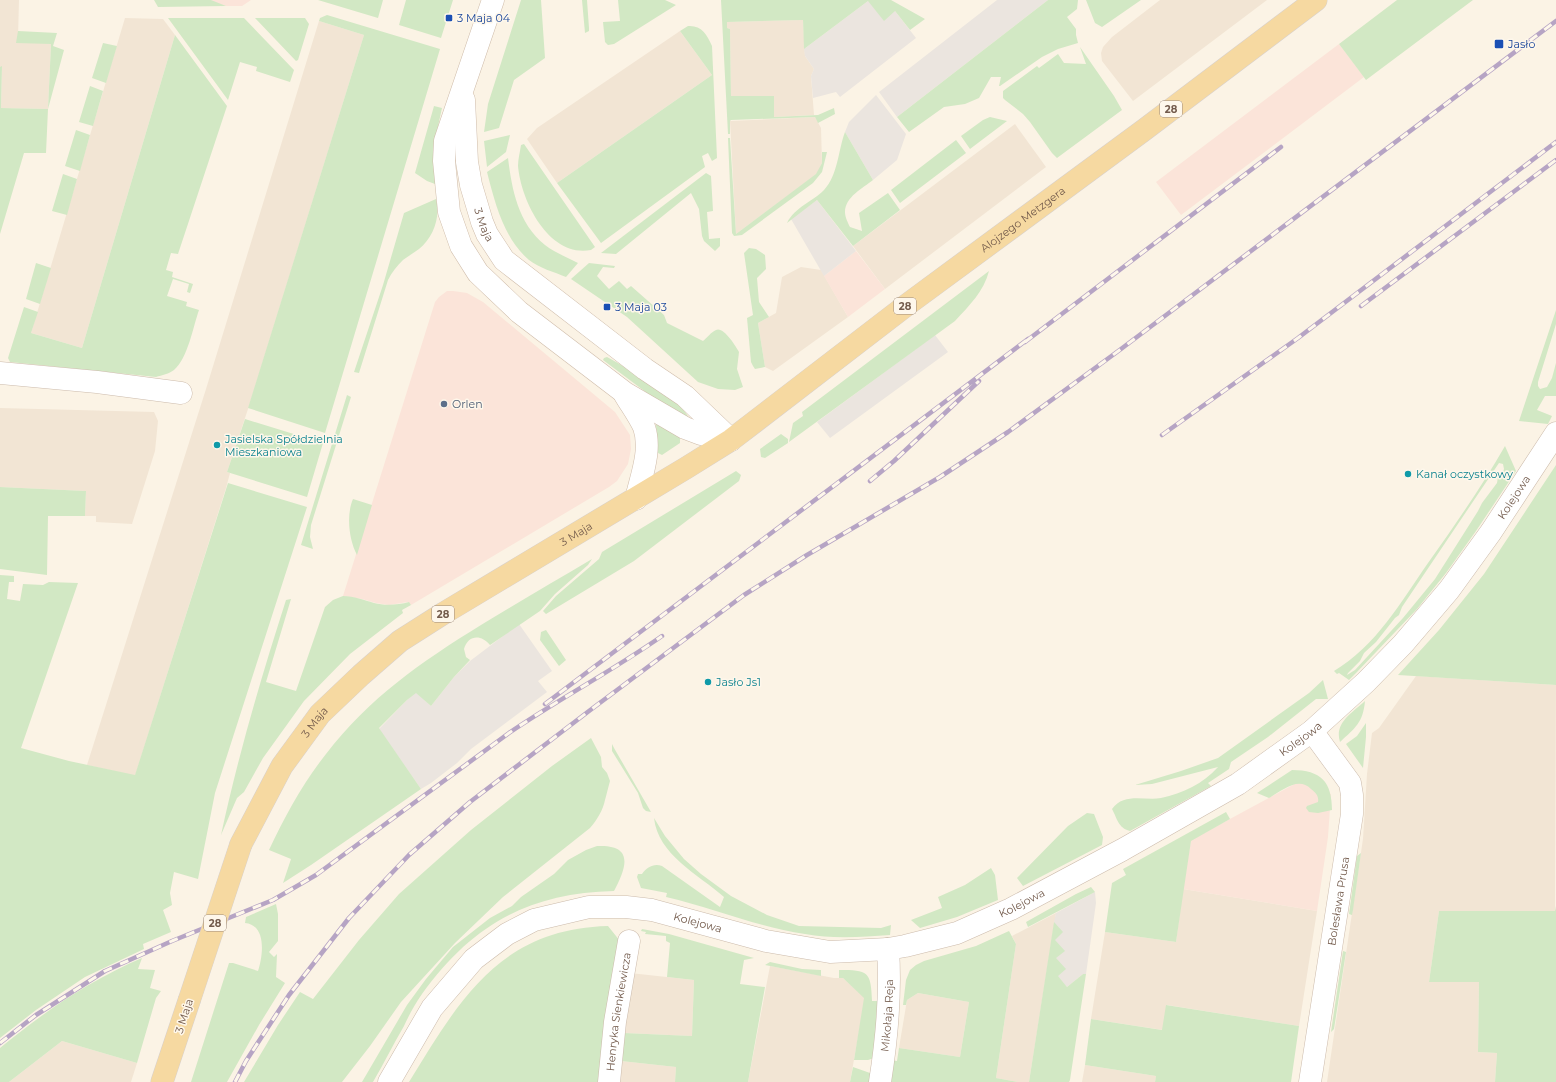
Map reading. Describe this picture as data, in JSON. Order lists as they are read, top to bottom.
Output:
{
  "streets": {
    "main road": ["28", "Alojzego Metzgera", "3 Maja"],
    "street": [
      "Kolejowa",
      "Bolesława Prusa",
      "Henryka Sienkiewicza",
      "Mikołaja Reja"
    ]
  },
  "crossings": [
    ["Alojzego Metzgera", "3 Maja"],
    ["Kolejowa", "Bolesława Prusa"],
    ["Kolejowa", "Mikołaja Reja"]
  ],
  "places": {
    "transit": ["3 Maja 04", "Jasło", "3 Maja 03"],
    "other": [
      "Orlen",
      "Jasielska Spółdzielnia Mieszkaniowa",
      "Kanał oczystkowy",
      "Jasło Js1"
    ]
  }
}
